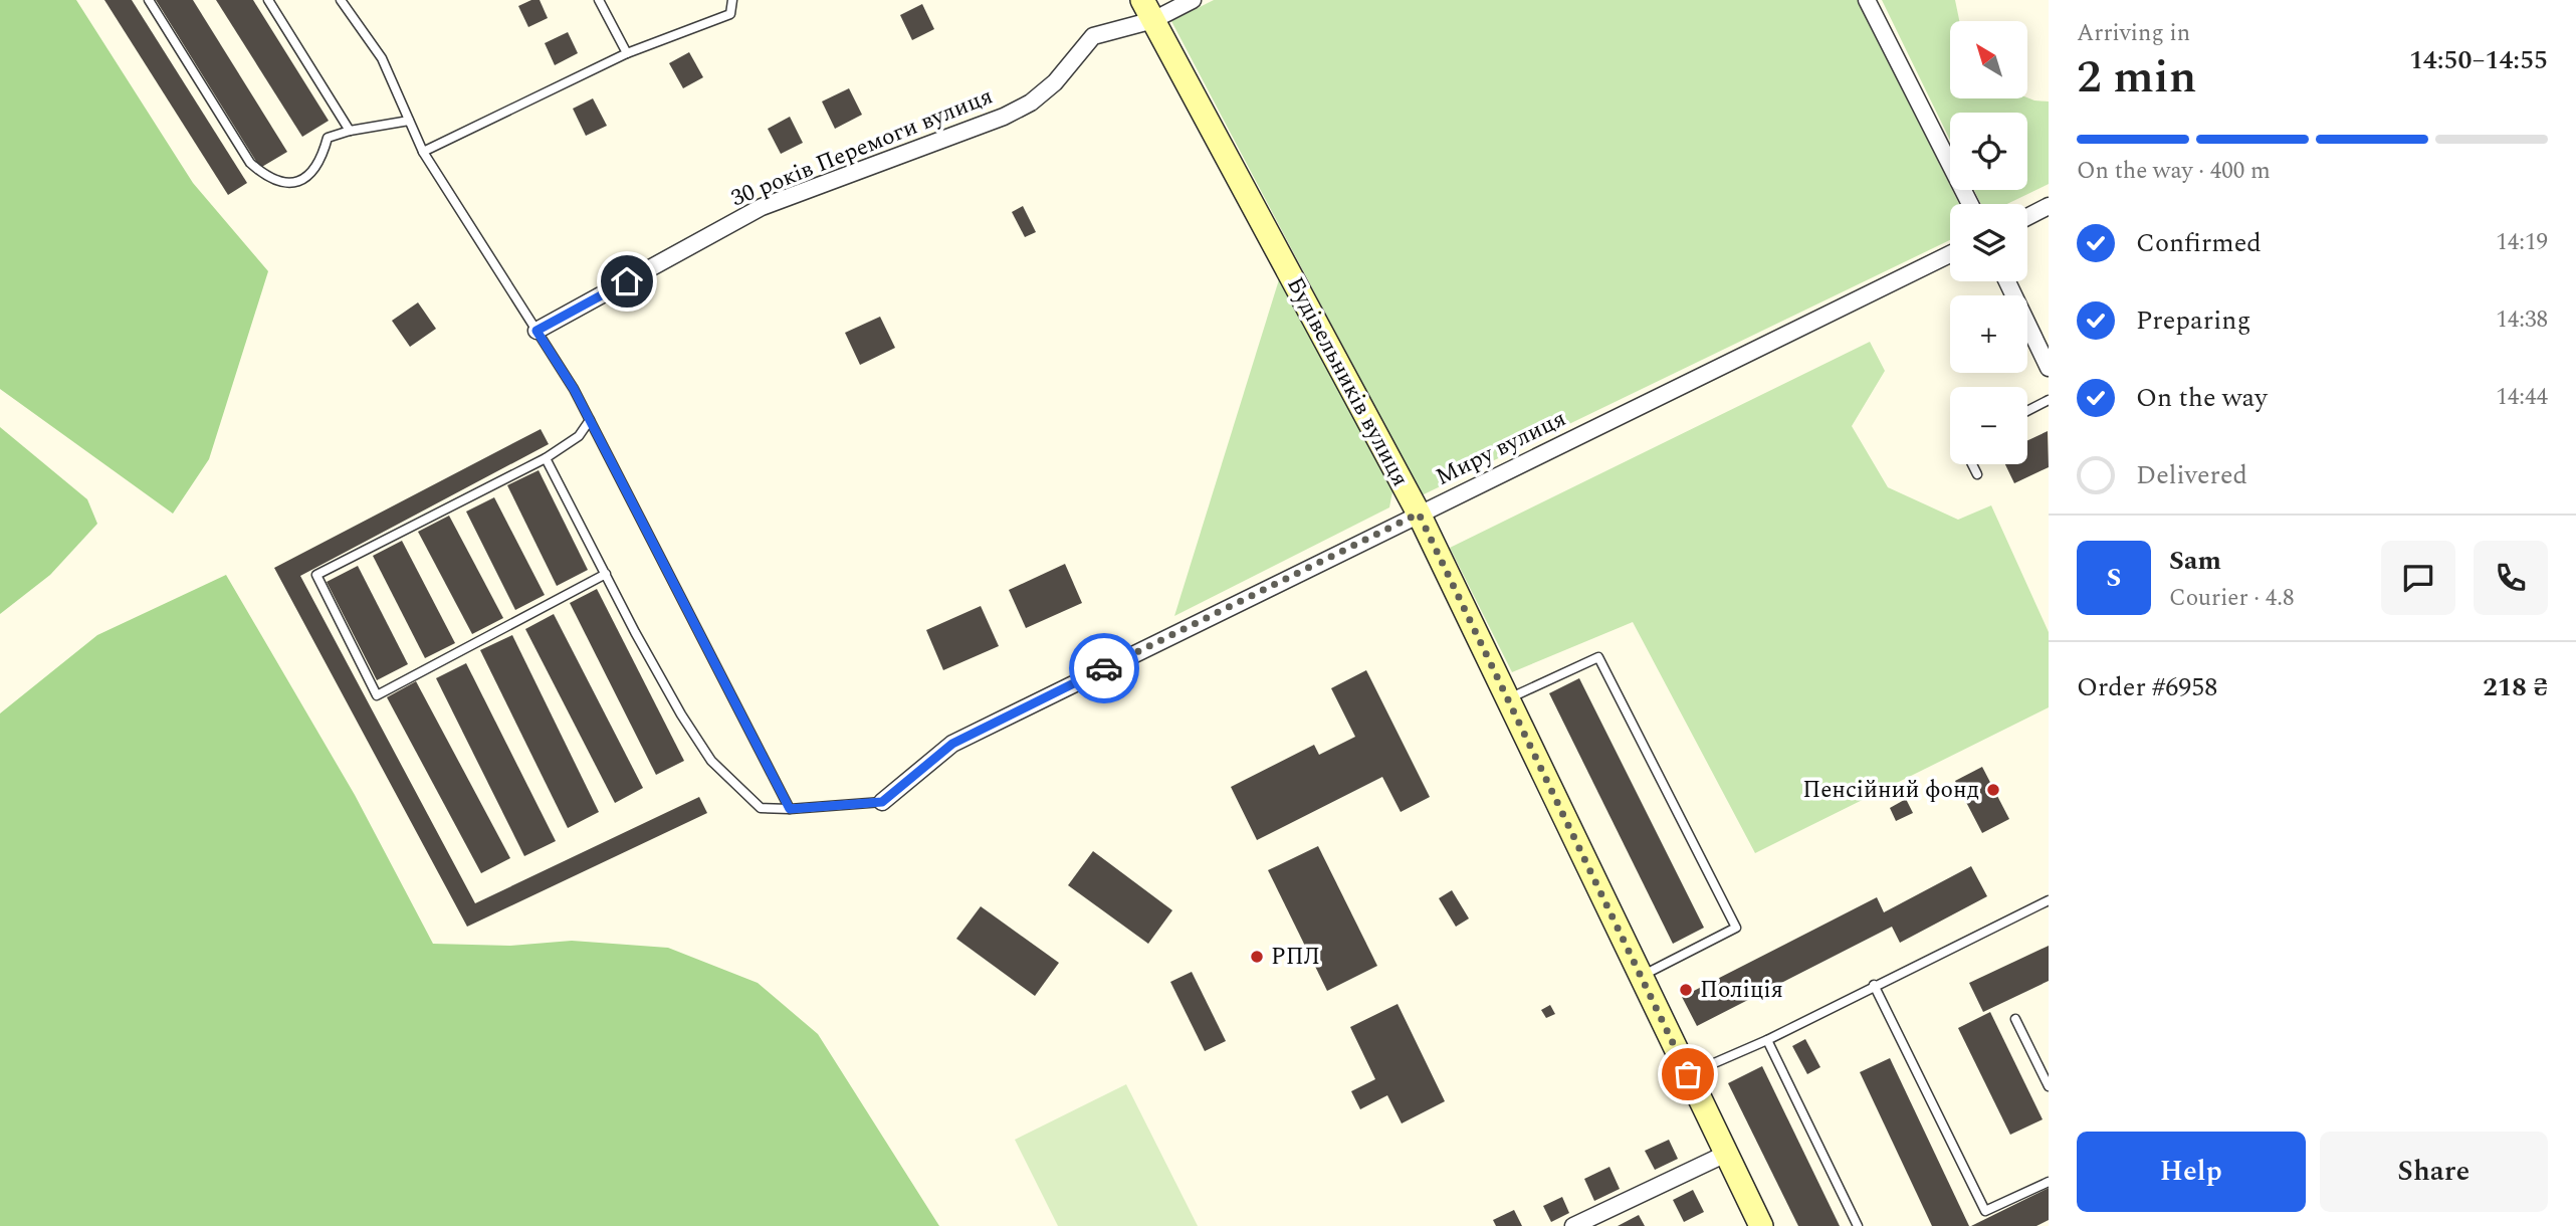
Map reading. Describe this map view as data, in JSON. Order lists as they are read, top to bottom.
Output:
{
  "streets": {
    "street": ["30 років Перемоги вулиця", "Будівельників вулиця", "Миру вулиця"]
  },
  "crossings": [
    ["30 років Перемоги вулиця", "Будівельників вулиця"],
    ["Будівельників вулиця", "Миру вулиця"]
  ],
  "places": ["Пенсійний фонд", "РПЛ", "Поліція"],
  "north": "top left",
  "page": {
    "heading": ["2 min", "Arriving in", "14:50–14:55"],
    "panel": [
      "Sam",
      "Courier · 4.8",
      "Order #6958",
      "218 ₴"
    ],
    "map_buttons": ["+", "−"],
    "bar": "On the way · 400 m",
    "list": [
      ["Confirmed", "14:19"],
      ["Preparing", "14:38"],
      ["On the way", "14:44"],
      "Delivered"
    ],
    "round": "S",
    "buttons": ["Help", "Share"]
  }
}
